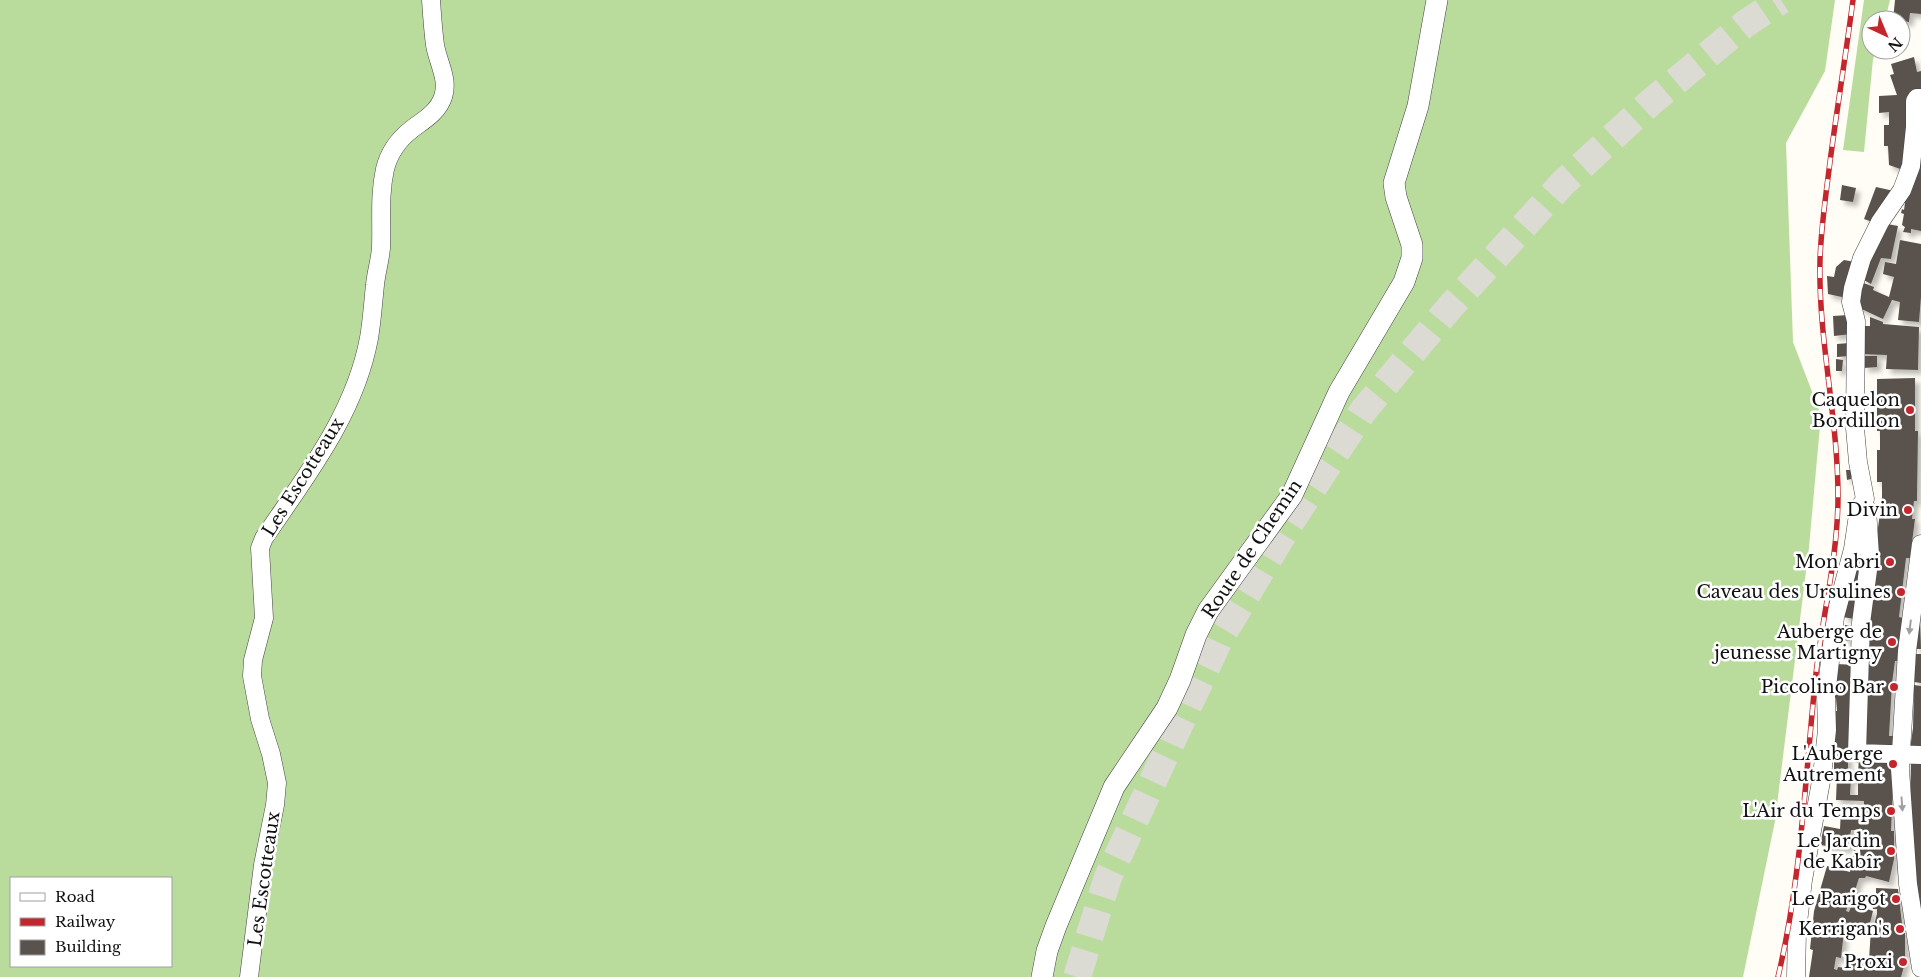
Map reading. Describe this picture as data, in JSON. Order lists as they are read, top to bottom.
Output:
{
  "streets": {
    "street": ["Les Escotteaux", "Route de Chemin"]
  },
  "places": [
    "Caquelon Bordillon",
    "Divin",
    "Mon abri",
    "Caveau des Ursulines",
    "Auberge de jeunesse Martigny",
    "Piccolino Bar",
    "L'Auberge Autrement",
    "L'Air du Temps",
    "Le Jardin de Kabîr",
    "Le Parigot",
    "Kerrigan's",
    "Proxi"
  ],
  "legend": ["Road", "Railway", "Building"],
  "north": "bottom right"
}
